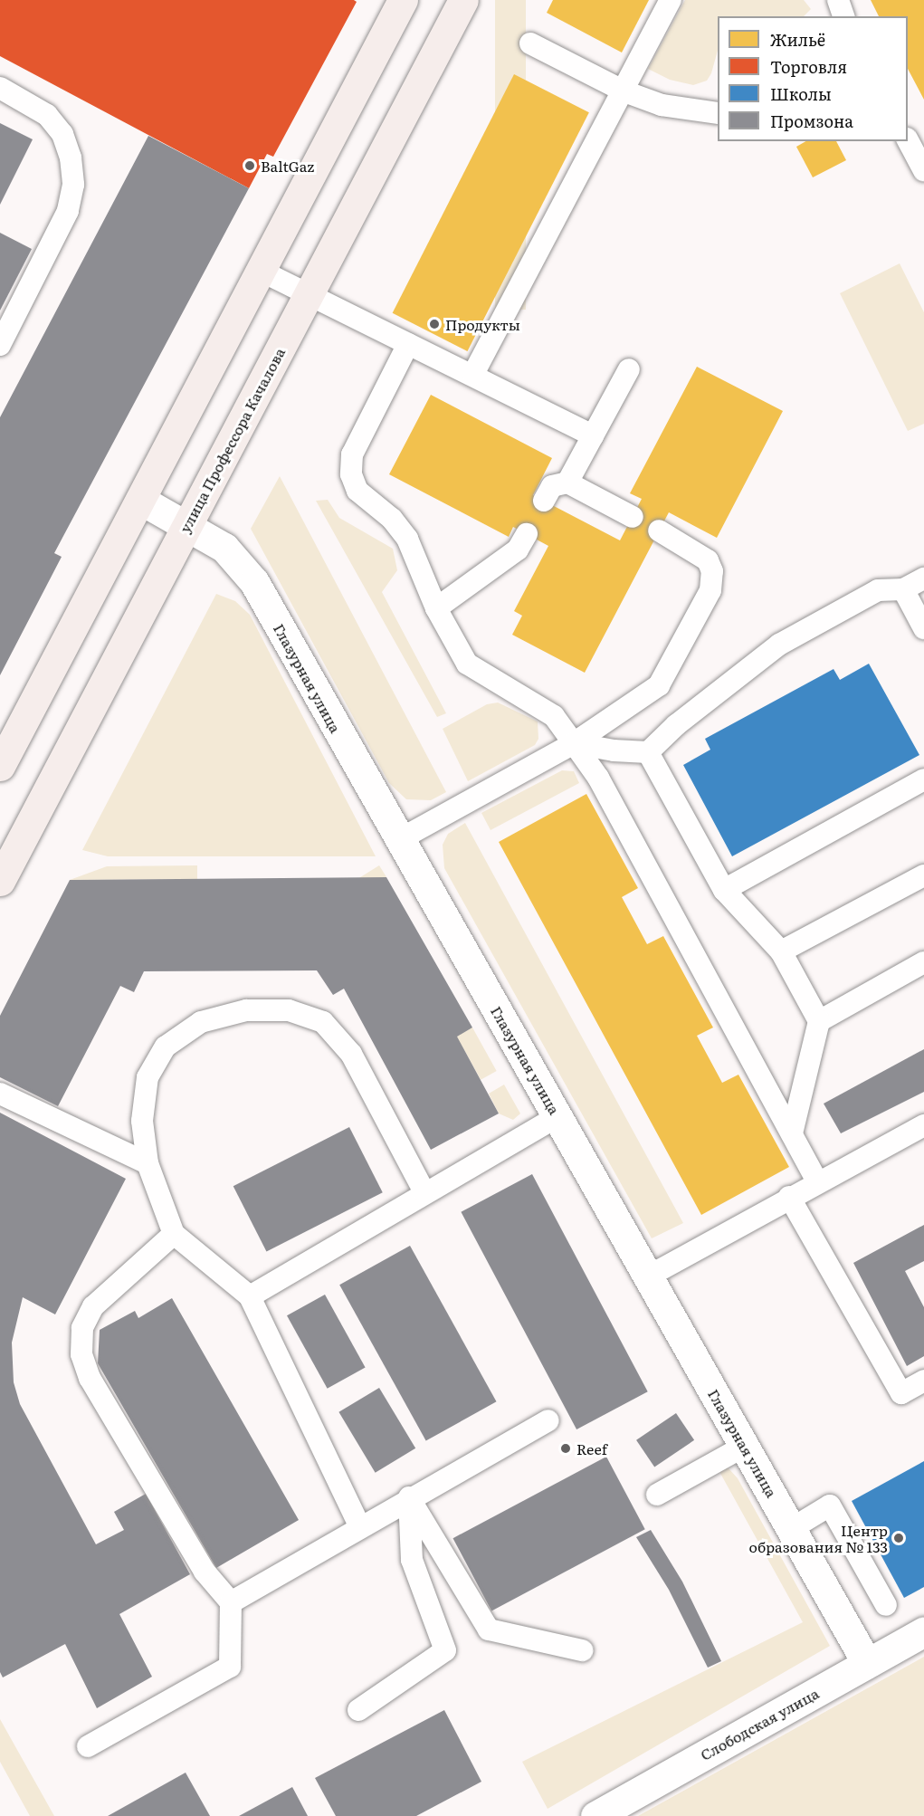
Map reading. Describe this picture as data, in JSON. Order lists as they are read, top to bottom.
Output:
{
  "streets": {
    "main road": ["улица Профессора Качалова"],
    "street": ["Глазурная улица", "Слободская улица"]
  },
  "crossings": [
    ["улица Профессора Качалова", "Глазурная улица"],
    ["Глазурная улица", "Слободская улица"]
  ],
  "places": [
    "BaltGaz",
    "Продукты",
    "Reef",
    "Центр образования № 133"
  ],
  "legend": [
    "Жильё",
    "Торговля",
    "Школы",
    "Промзона"
  ]
}
